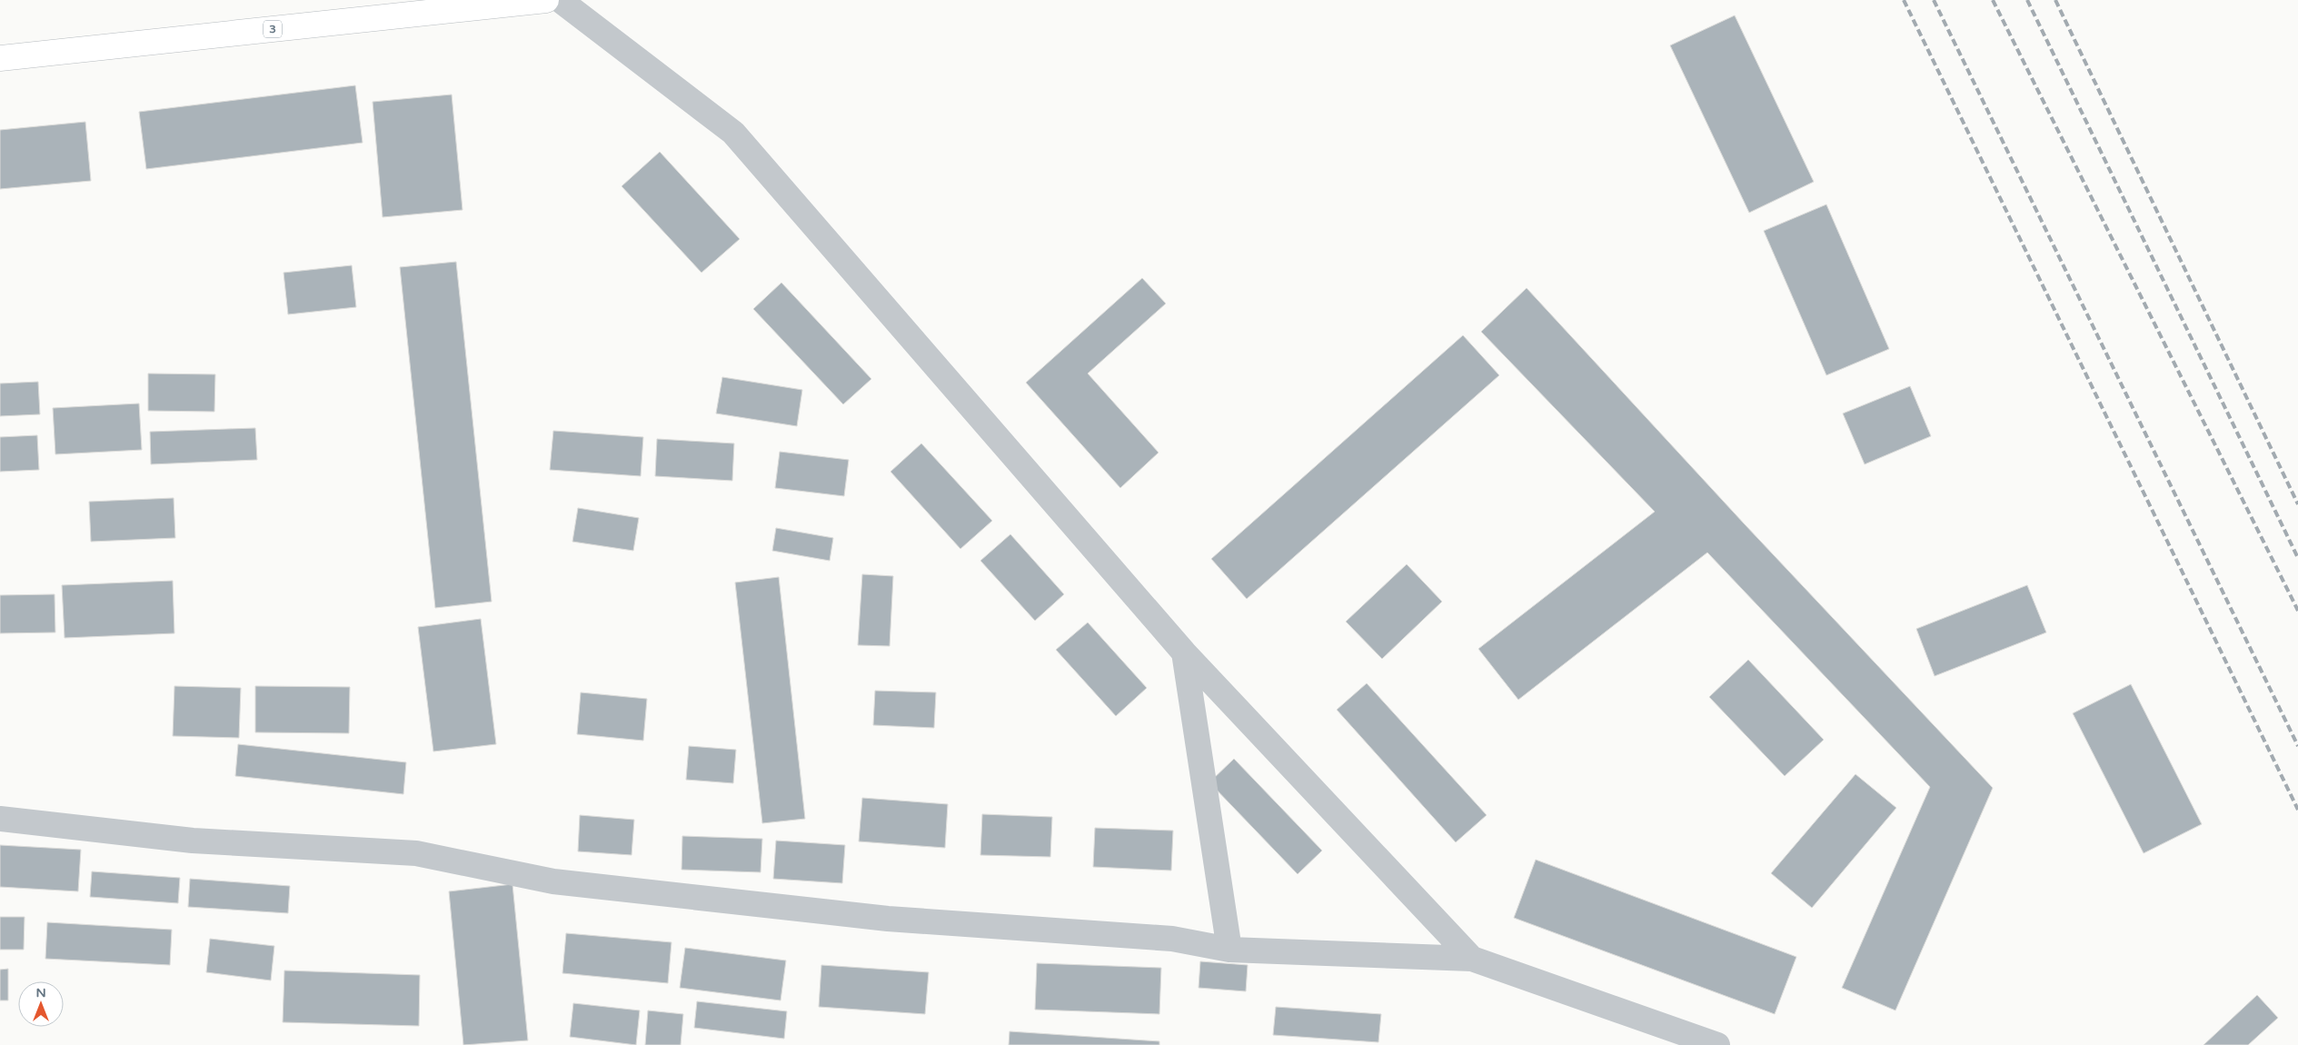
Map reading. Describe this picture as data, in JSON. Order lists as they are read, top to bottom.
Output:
{
  "streets": {
    "main road": ["3"]
  },
  "north": "top"
}
